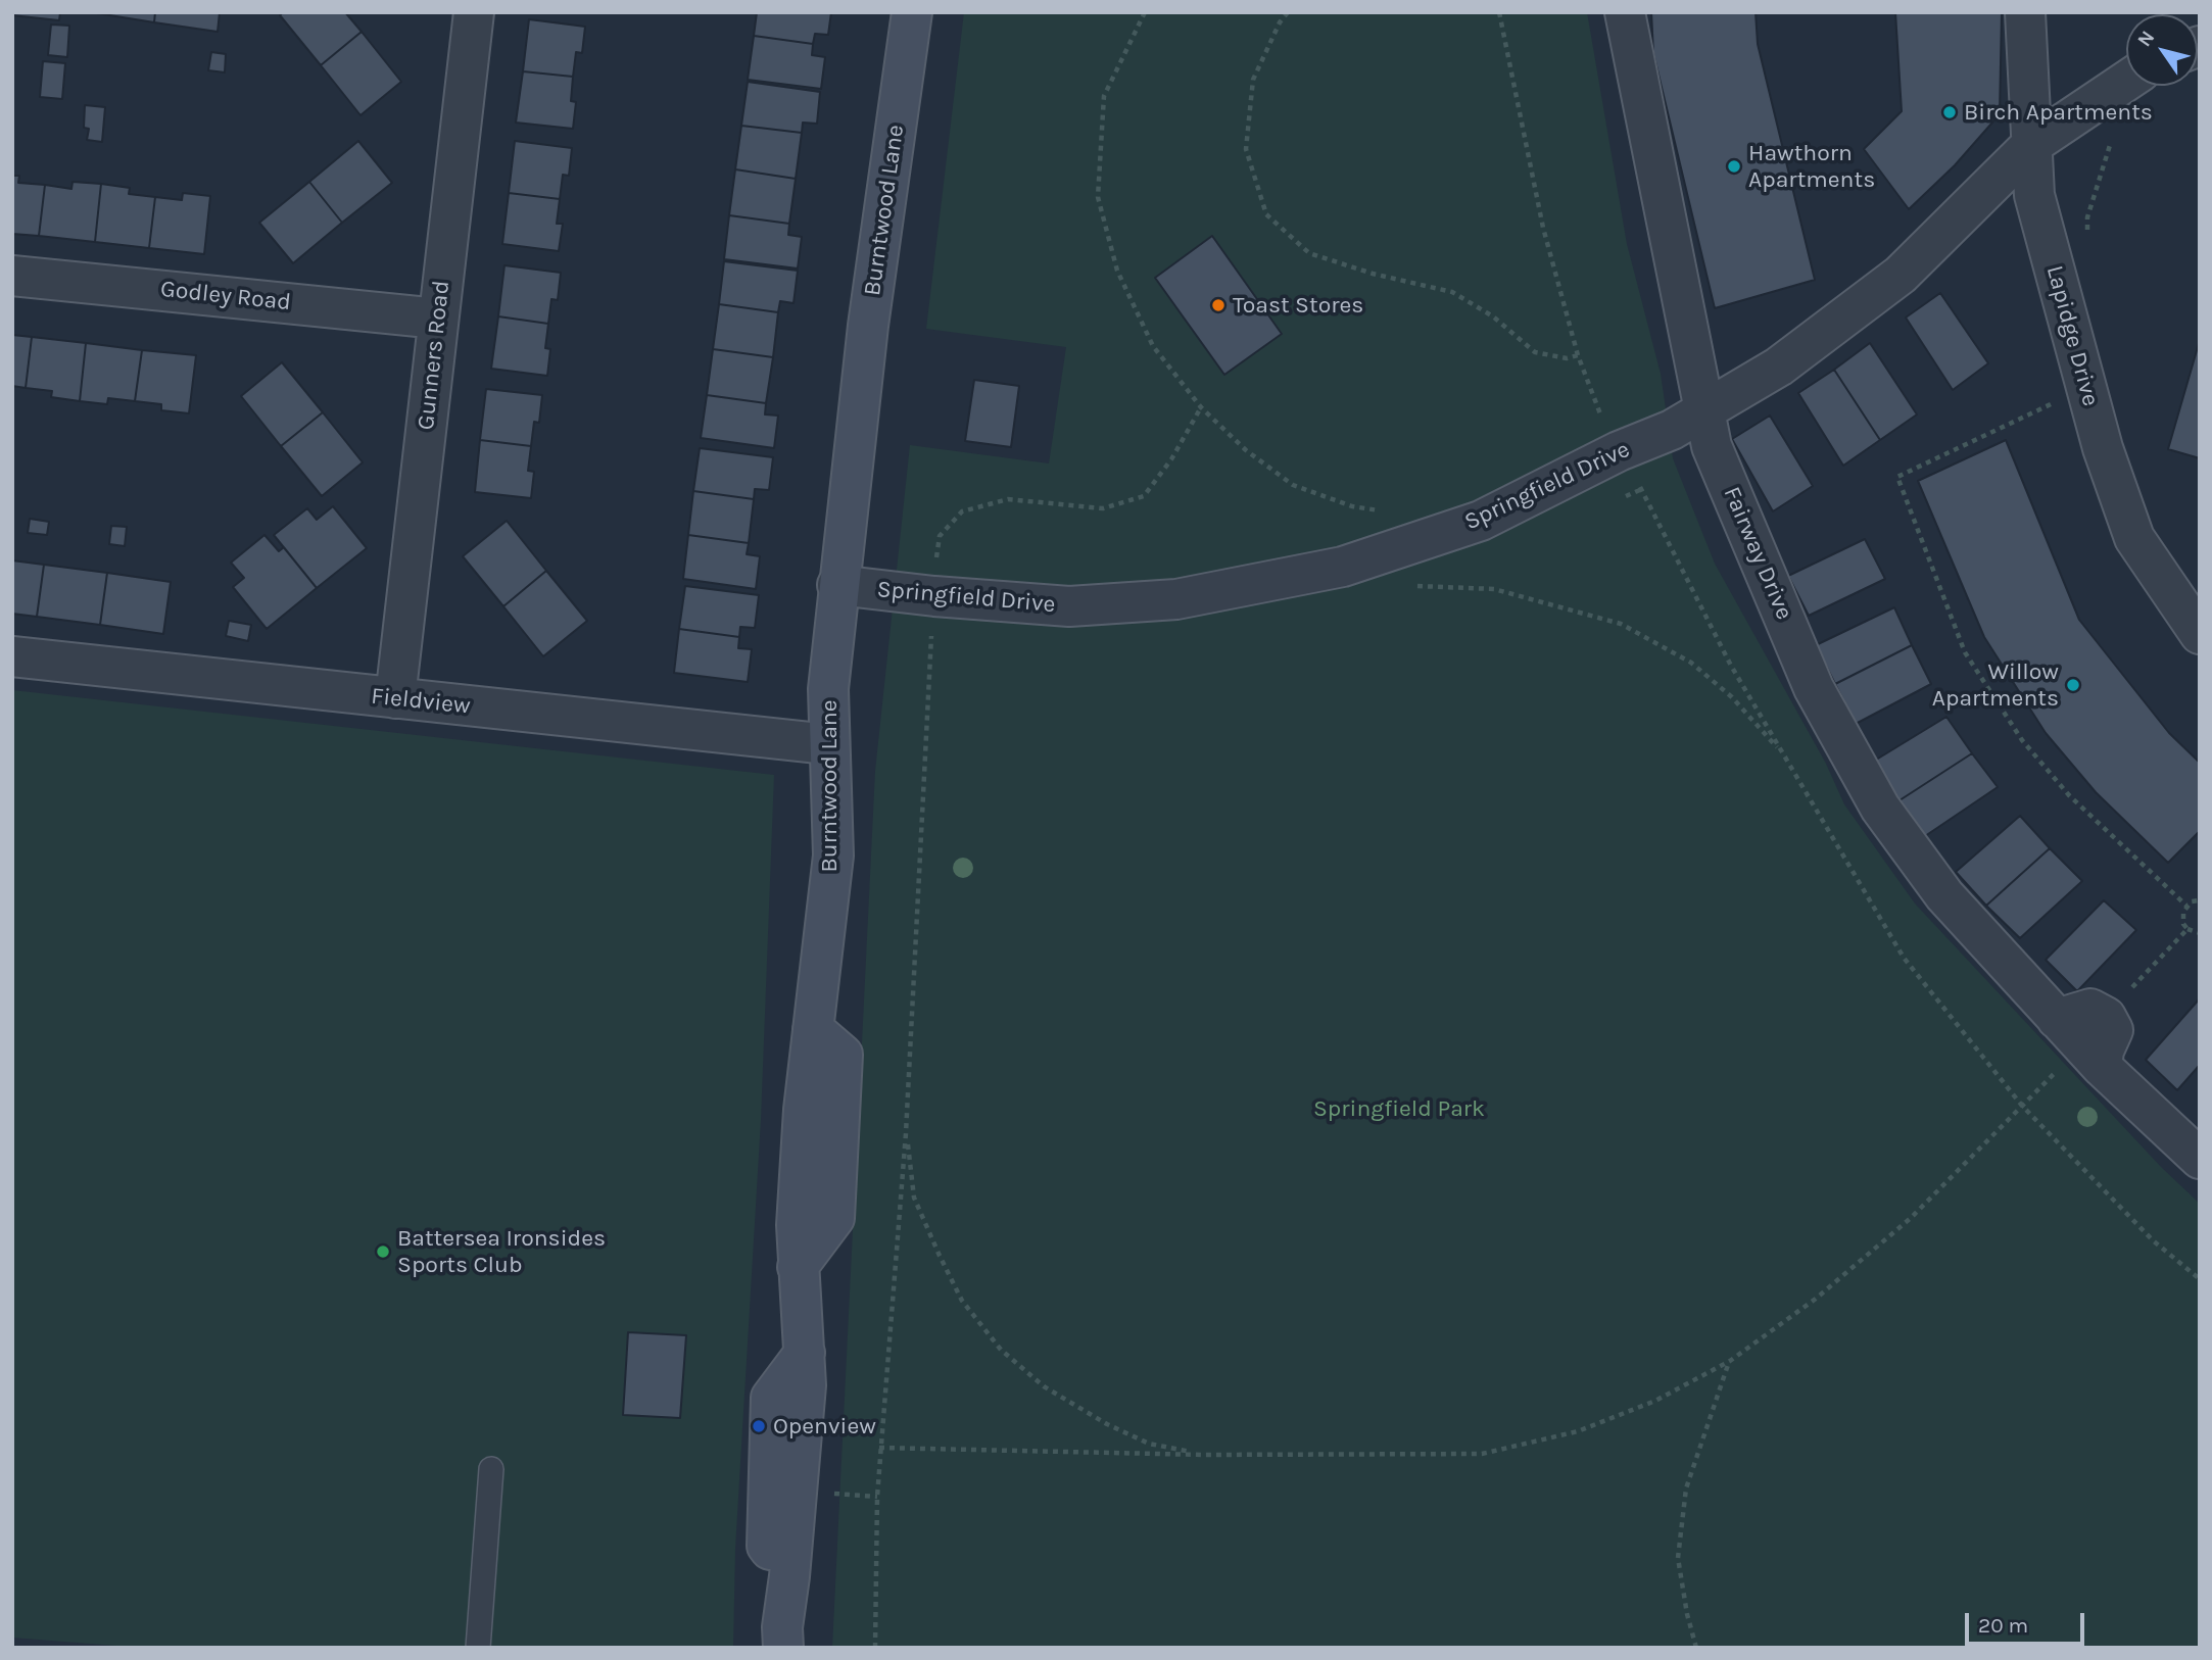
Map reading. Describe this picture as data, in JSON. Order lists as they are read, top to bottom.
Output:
{
  "streets": {
    "main road": ["Burntwood Lane"],
    "street": [
      "Godley Road",
      "Lapidge Drive",
      "Gunners Road",
      "Springfield Drive",
      "Fairway Drive",
      "Fieldview"
    ]
  },
  "crossings": [
    ["Burntwood Lane", "Springfield Drive"],
    ["Burntwood Lane", "Fieldview"],
    ["Godley Road", "Gunners Road"],
    ["Lapidge Drive", "Springfield Drive"],
    ["Gunners Road", "Fieldview"],
    ["Springfield Drive", "Fairway Drive"]
  ],
  "parks": ["Springfield Park"],
  "places": [
    "Birch Apartments",
    "Hawthorn Apartments",
    "Toast Stores",
    "Willow Apartments",
    "Battersea Ironsides Sports Club",
    "Openview"
  ],
  "scale_bar": "20 m",
  "north": "top left"
}
